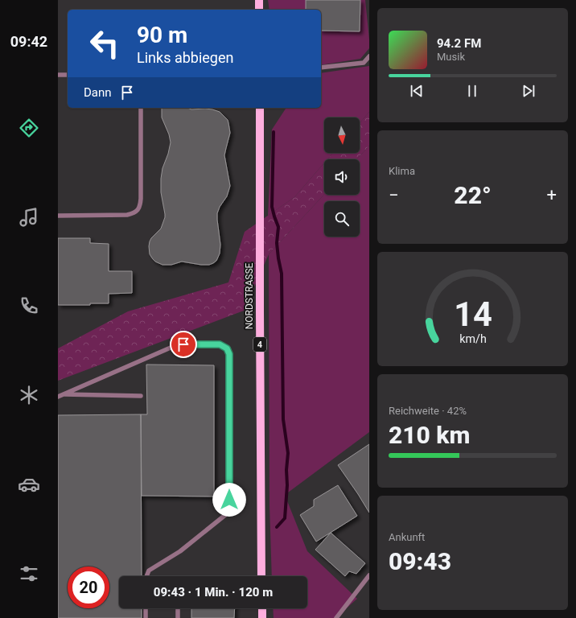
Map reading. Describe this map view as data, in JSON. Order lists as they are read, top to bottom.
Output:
{
  "streets": {
    "main road": ["NORDSTRASSE", "4"]
  },
  "north": "bottom",
  "page": {
    "tabs": "09:42",
    "turn": ["90 m", "Links abbiegen"],
    "song": ["94.2 FM", "Musik"],
    "then": "Dann",
    "tile": [
      "Klima",
      ["Reichweite · 42%", "210 km"],
      ["Ankunft", "09:43"]
    ],
    "heat": ["−", "22°", "+"],
    "limit": "20",
    "trip": "09:43 · 1 Min. · 120 m",
    "gauge": ["14", "km/h"]
  }
}
